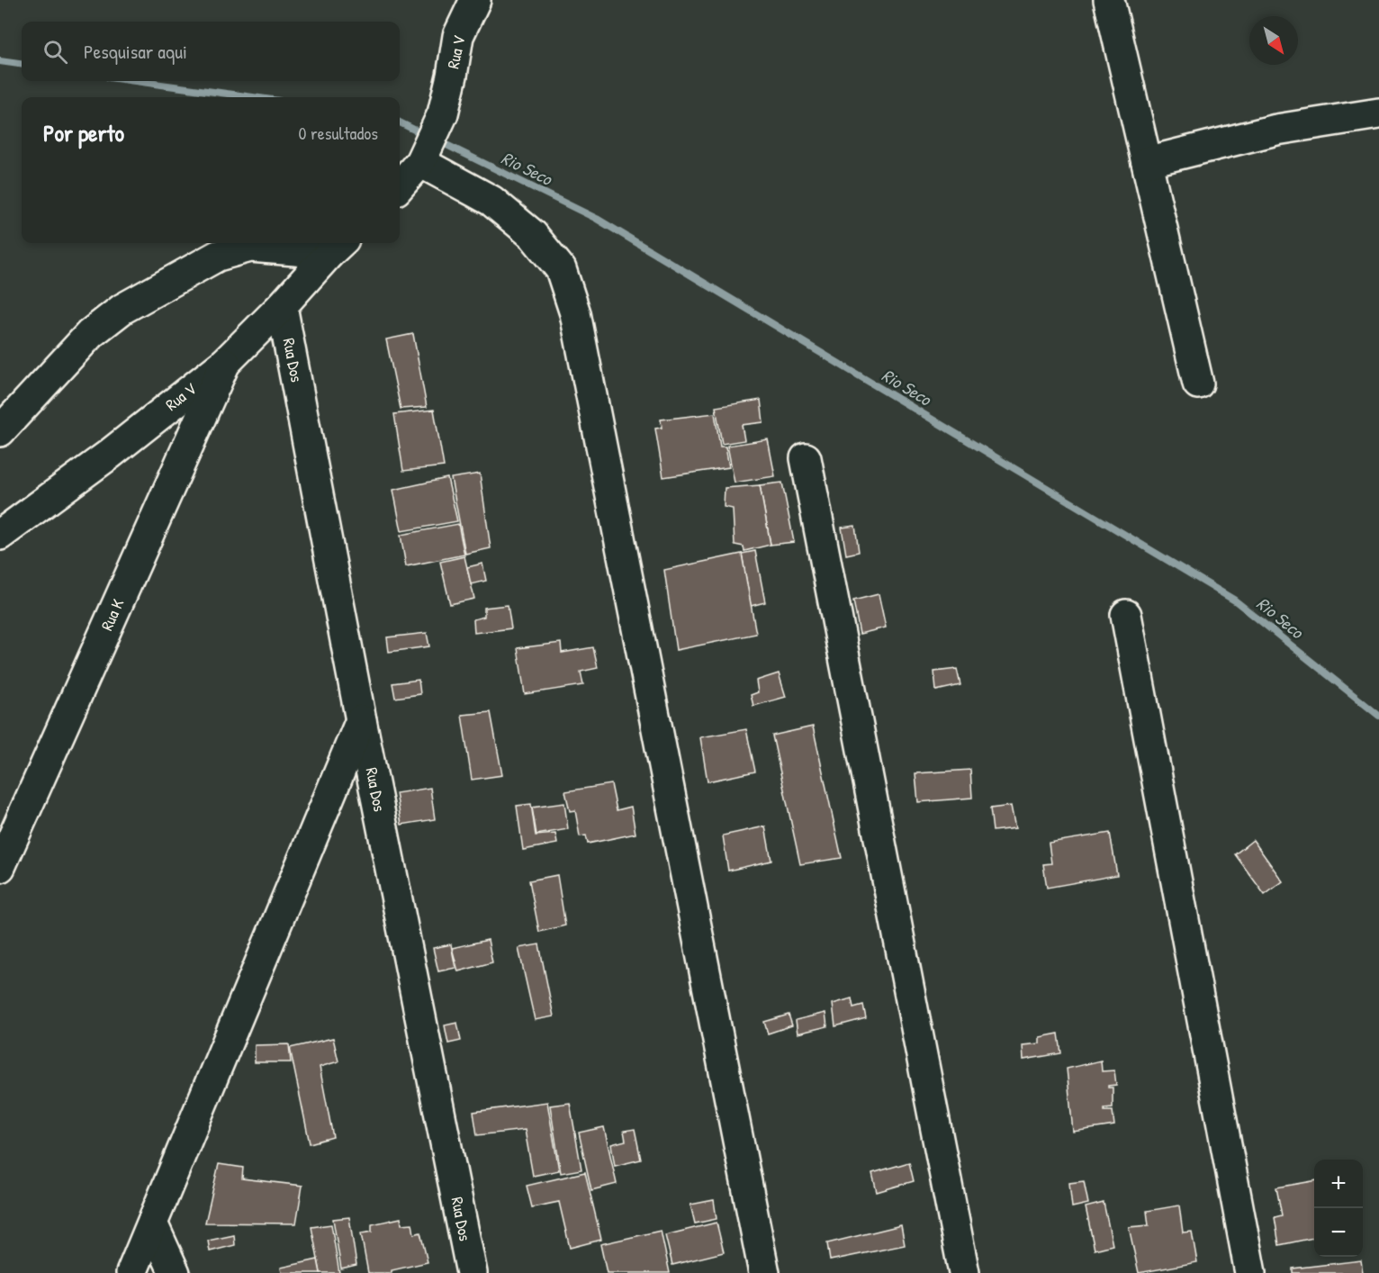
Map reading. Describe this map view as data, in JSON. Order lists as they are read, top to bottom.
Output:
{
  "streets": {
    "street": ["Rua V", "Rua Dos", "Rua K"]
  },
  "crossings": [
    ["Rua V", "Rua Dos"],
    ["Rua V", "Rua K"]
  ],
  "water": ["Rio Seco"],
  "north": "bottom right",
  "page": {
    "search": "Pesquisar aqui",
    "heading": ["Por perto", "0 resultados"],
    "map_buttons": ["+", "−"]
  }
}
